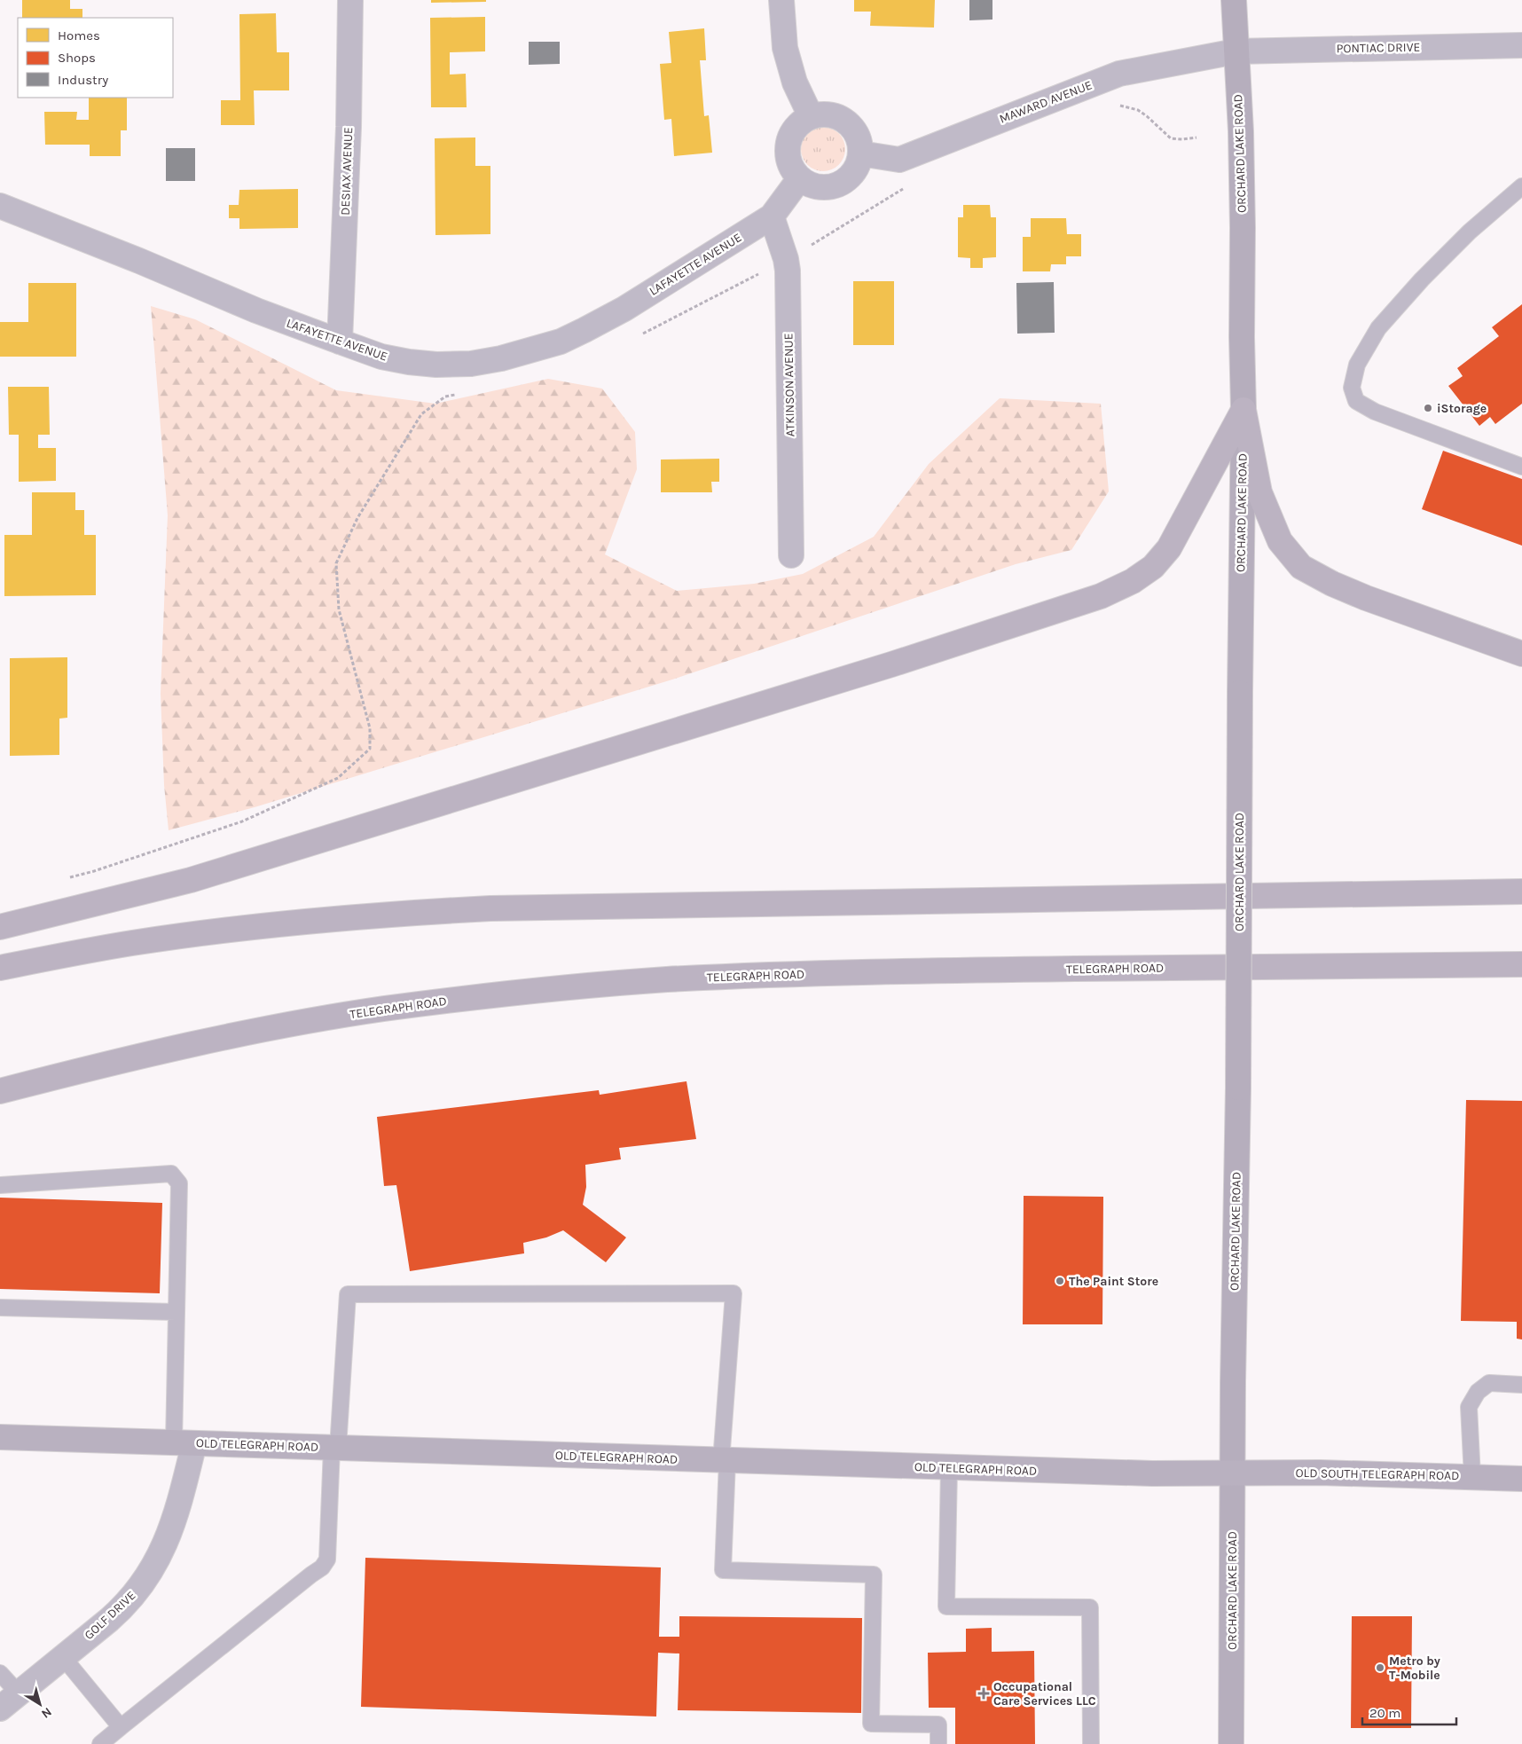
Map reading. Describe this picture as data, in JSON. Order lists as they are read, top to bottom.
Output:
{
  "streets": {
    "highway": ["TELEGRAPH ROAD"],
    "main road": ["ORCHARD LAKE ROAD", "OLD TELEGRAPH ROAD", "OLD SOUTH TELEGRAPH ROAD"],
    "street": [
      "PONTIAC DRIVE",
      "MAWARD AVENUE",
      "DESIAX AVENUE",
      "LAFAYETTE AVENUE",
      "ATKINSON AVENUE",
      "GOLF DRIVE"
    ]
  },
  "crossings": [
    ["PONTIAC DRIVE", "MAWARD AVENUE"],
    ["PONTIAC DRIVE", "ORCHARD LAKE ROAD"],
    ["MAWARD AVENUE", "ORCHARD LAKE ROAD"],
    ["MAWARD AVENUE", "LAFAYETTE AVENUE"],
    ["ORCHARD LAKE ROAD", "OLD TELEGRAPH ROAD"],
    ["ORCHARD LAKE ROAD", "OLD SOUTH TELEGRAPH ROAD"],
    ["DESIAX AVENUE", "LAFAYETTE AVENUE"],
    ["LAFAYETTE AVENUE", "ATKINSON AVENUE"],
    ["OLD TELEGRAPH ROAD", "OLD SOUTH TELEGRAPH ROAD"],
    ["OLD TELEGRAPH ROAD", "GOLF DRIVE"]
  ],
  "places": {
    "other": ["iStorage", "The Paint Store", "Metro by T-Mobile"],
    "health": ["Occupational Care Services LLC"]
  },
  "legend": ["Homes", "Shops", "Industry"],
  "scale_bar": "20 m",
  "north": "bottom right"
}
